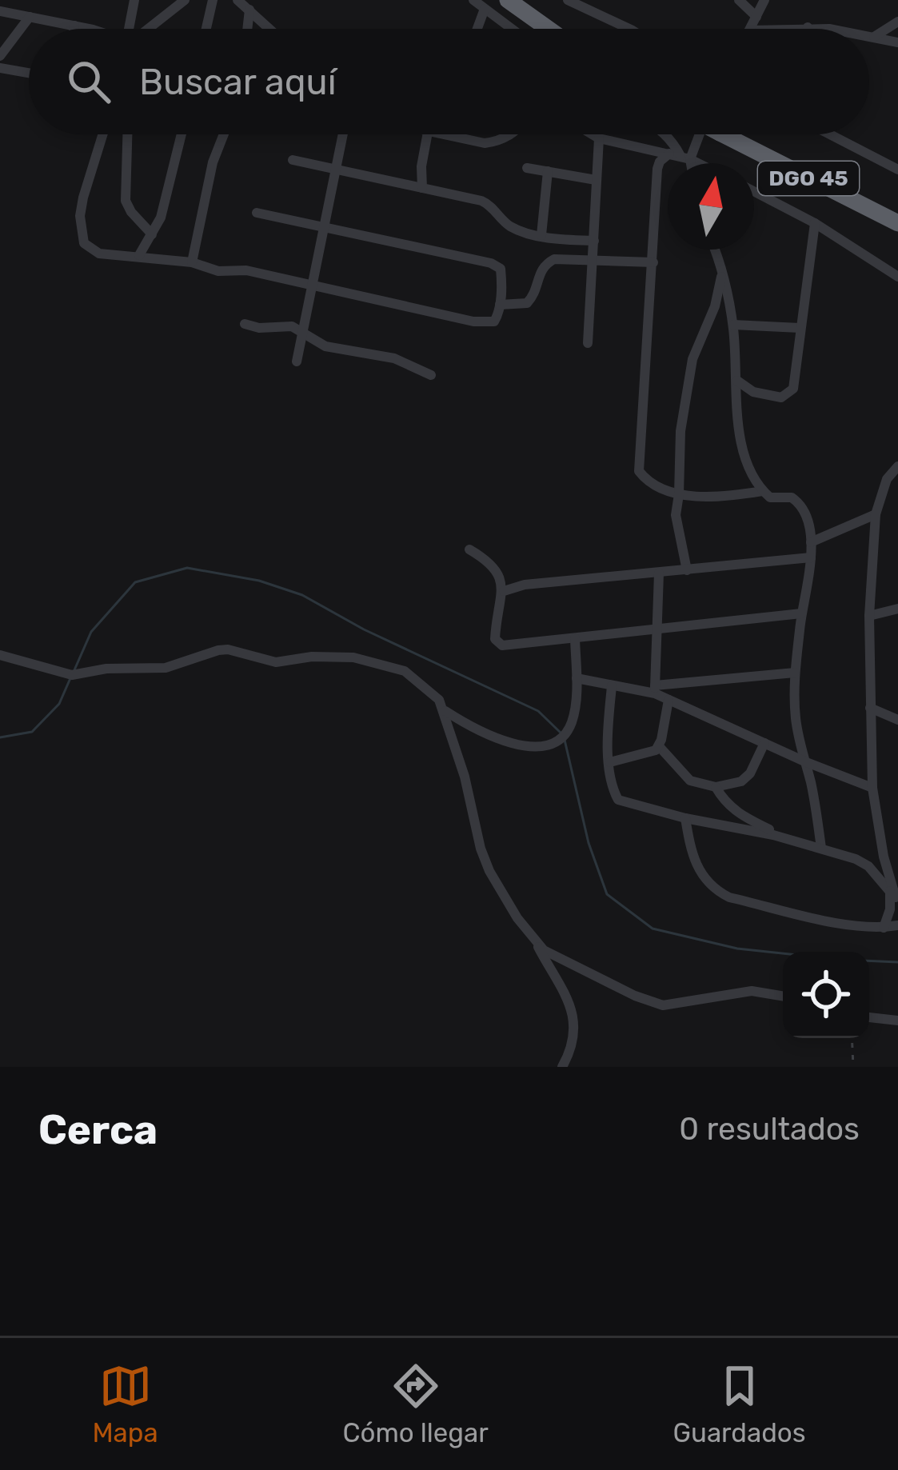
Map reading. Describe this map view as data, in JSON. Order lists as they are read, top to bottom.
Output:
{
  "streets": {
    "highway": ["DGO 45"]
  },
  "north": "top",
  "page": {
    "search": "Buscar aquí",
    "heading": ["Cerca", "0 resultados"],
    "nav": ["Mapa", "Cómo llegar", "Guardados"]
  }
}
